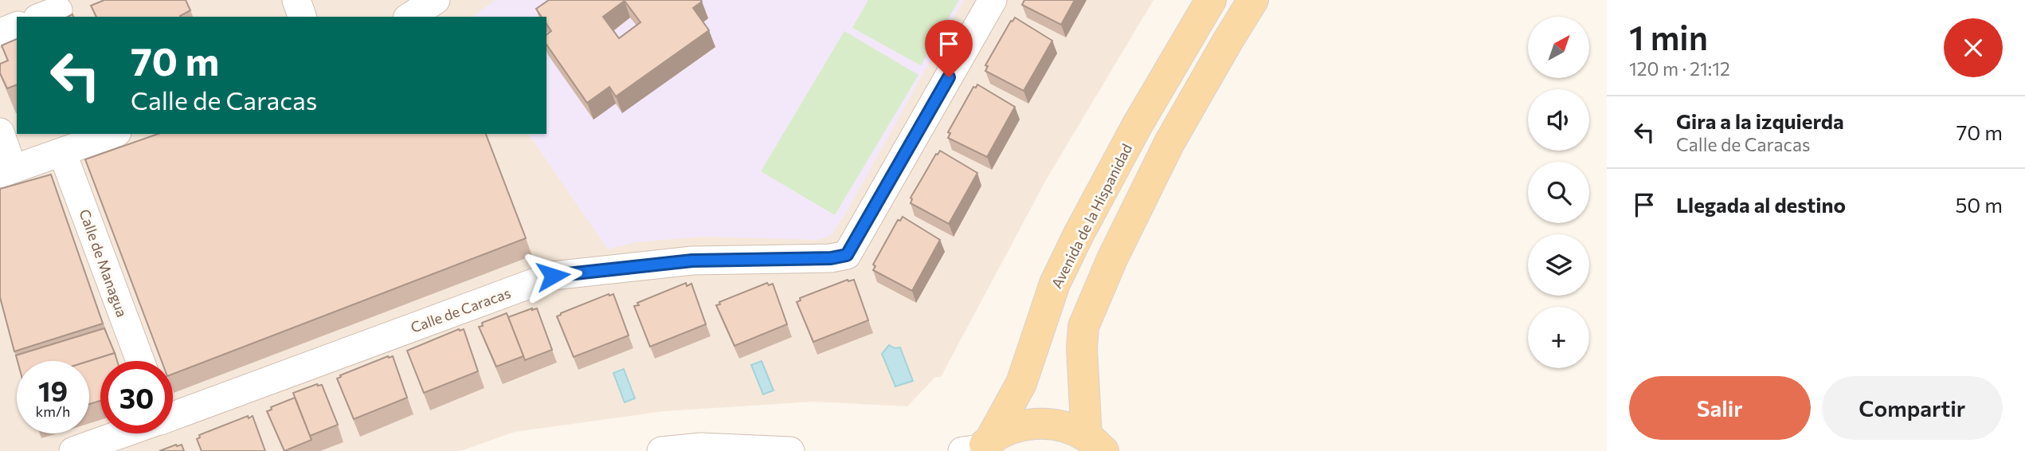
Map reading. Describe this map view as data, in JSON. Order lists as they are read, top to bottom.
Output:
{
  "streets": {
    "main road": ["Avenida de la Hispanidad"],
    "street": ["Calle de Managua", "Calle de Caracas"]
  },
  "north": "top right",
  "page": {
    "heading": ["1 min", "120 m · 21:12"],
    "map_buttons": "+",
    "turn": ["70 m", "Calle de Caracas"],
    "list": [
      {
        "name": "Gira a la izquierda",
        "note": "Calle de Caracas",
        "value": "70 m"
      },
      {
        "name": "Llegada al destino",
        "value": "50 m"
      }
    ],
    "speed": "19 km/h",
    "limit": "30",
    "buttons": ["Salir", "Compartir"]
  }
}
